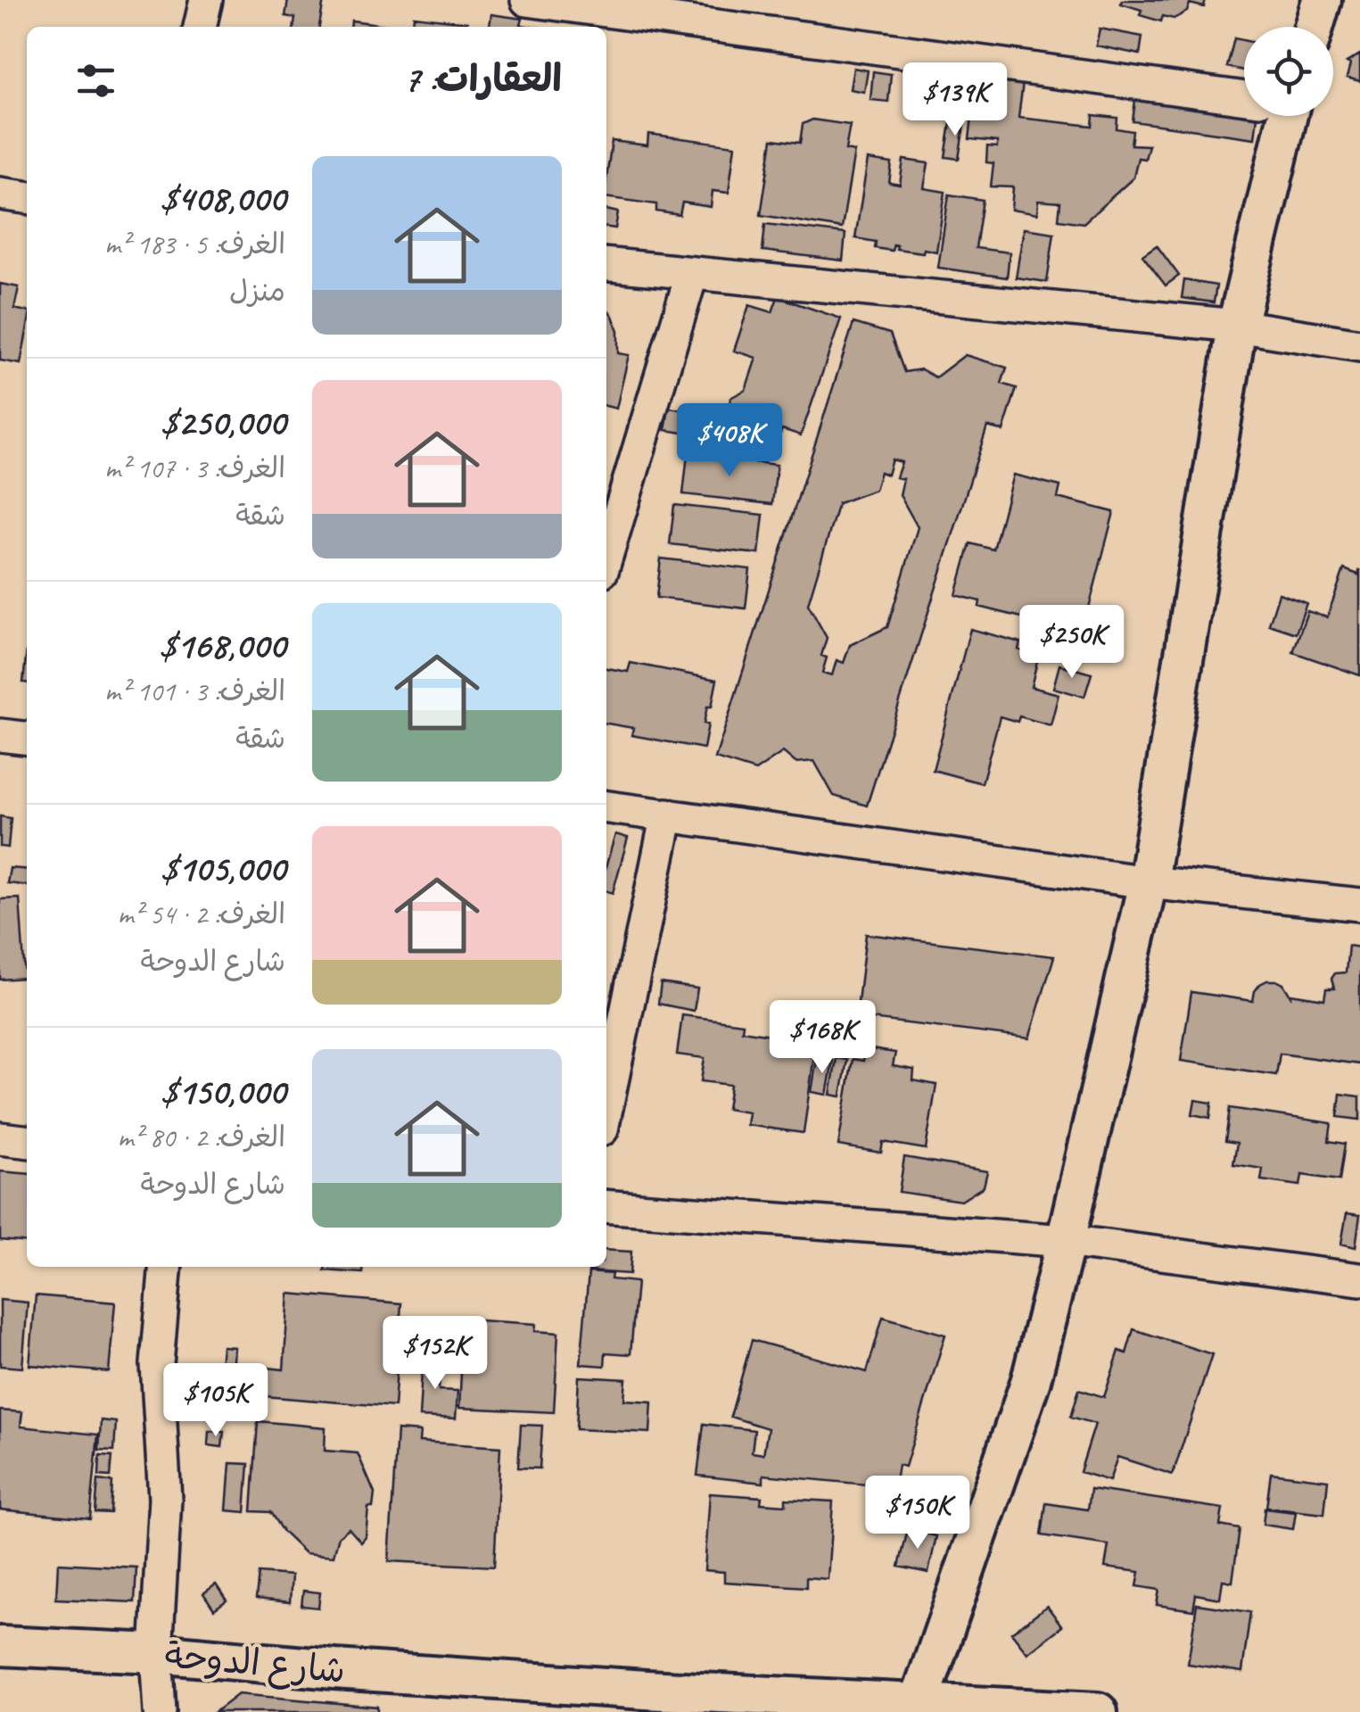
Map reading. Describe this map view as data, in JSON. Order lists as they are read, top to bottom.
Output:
{
  "streets": {
    "street": ["شارع الدوحة"]
  },
  "page": {
    "heading": "العقارات: 7",
    "price": [
      "$139K",
      "$408K",
      "$250K",
      "$168K",
      "$152K",
      "$105K",
      "$150K"
    ],
    "list": [
      {
        "name": "$408,000",
        "note": "الغرف: 5 · 183 m² · منزل"
      },
      {
        "name": "$250,000",
        "note": "الغرف: 3 · 107 m² · شقة"
      },
      {
        "name": "$168,000",
        "note": "الغرف: 3 · 101 m² · شقة"
      },
      {
        "name": "$105,000",
        "note": "الغرف: 2 · 54 m² · شارع الدوحة"
      },
      {
        "name": "$150,000",
        "note": "الغرف: 2 · 80 m² · شارع الدوحة"
      }
    ]
  }
}
